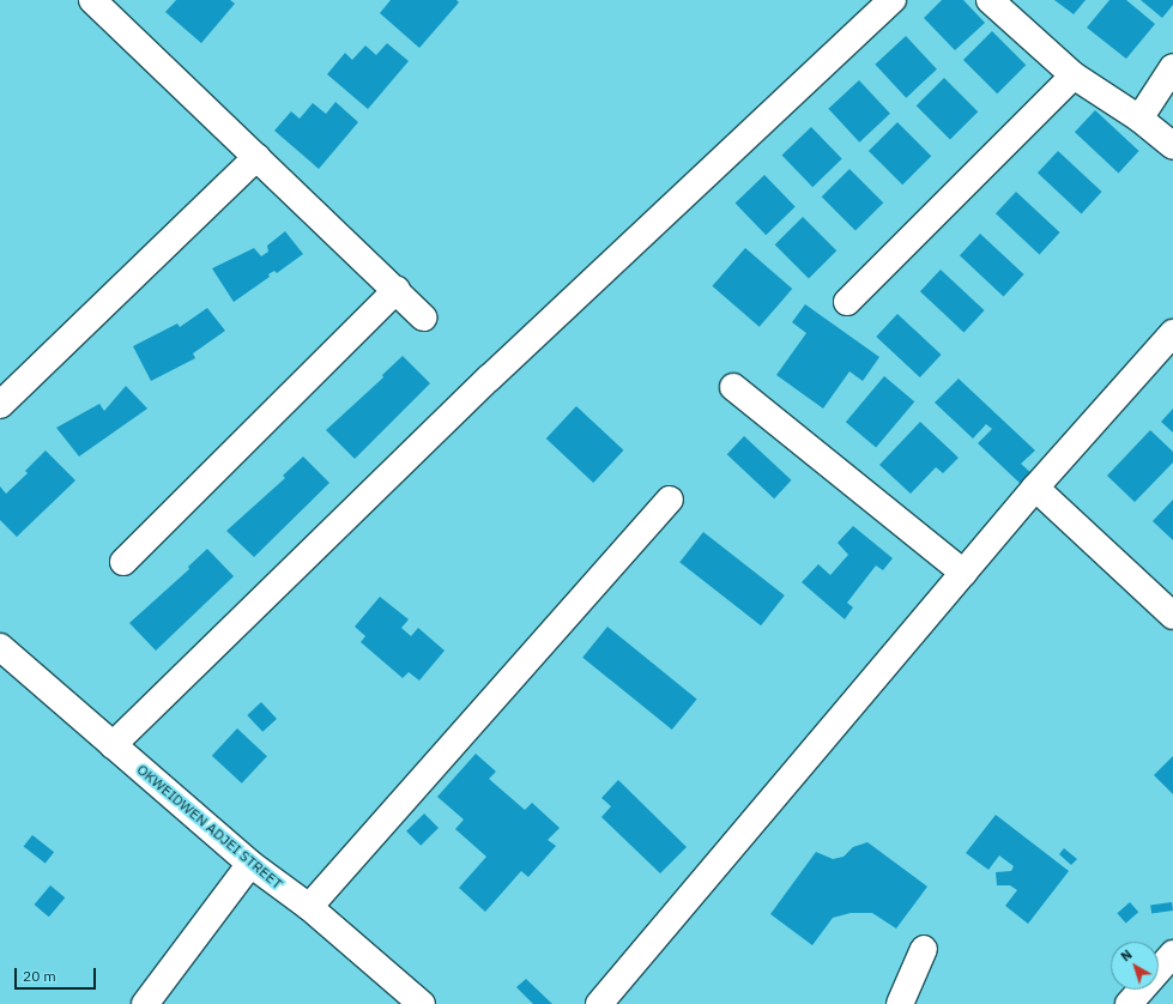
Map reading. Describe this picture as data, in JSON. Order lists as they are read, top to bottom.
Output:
{
  "streets": {
    "street": ["OKWEIDWEN ADJEI STREET"]
  },
  "scale_bar": "20 m",
  "north": "top left"
}
